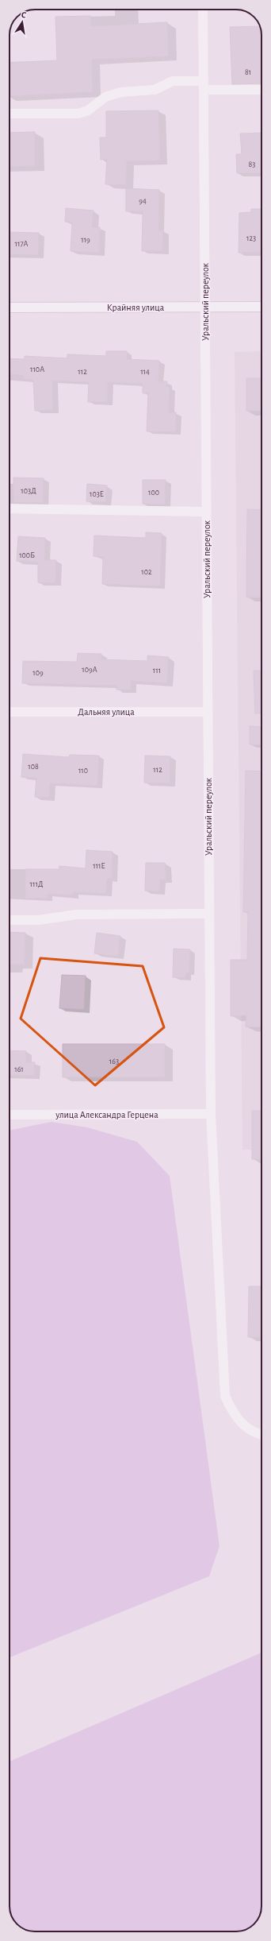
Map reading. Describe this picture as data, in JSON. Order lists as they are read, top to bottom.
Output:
{
  "streets": {
    "street": [
      "Уральский переулок",
      "Крайняя улица",
      "Дальняя улица",
      "улица Александра Герцена"
    ]
  },
  "crossings": [
    ["Уральский переулок", "Крайняя улица"],
    ["Уральский переулок", "Дальняя улица"],
    ["Уральский переулок", "улица Александра Герцена"]
  ],
  "house_numbers": [
    "81",
    "83",
    "94",
    "123",
    "119",
    "117А",
    "110А",
    "112",
    "114",
    "103Д",
    "100",
    "103Е",
    "100Б",
    "102",
    "109А",
    "111",
    "109",
    "108",
    "112",
    "110",
    "111Е",
    "111Д",
    "163",
    "161"
  ],
  "north": "top"
}
